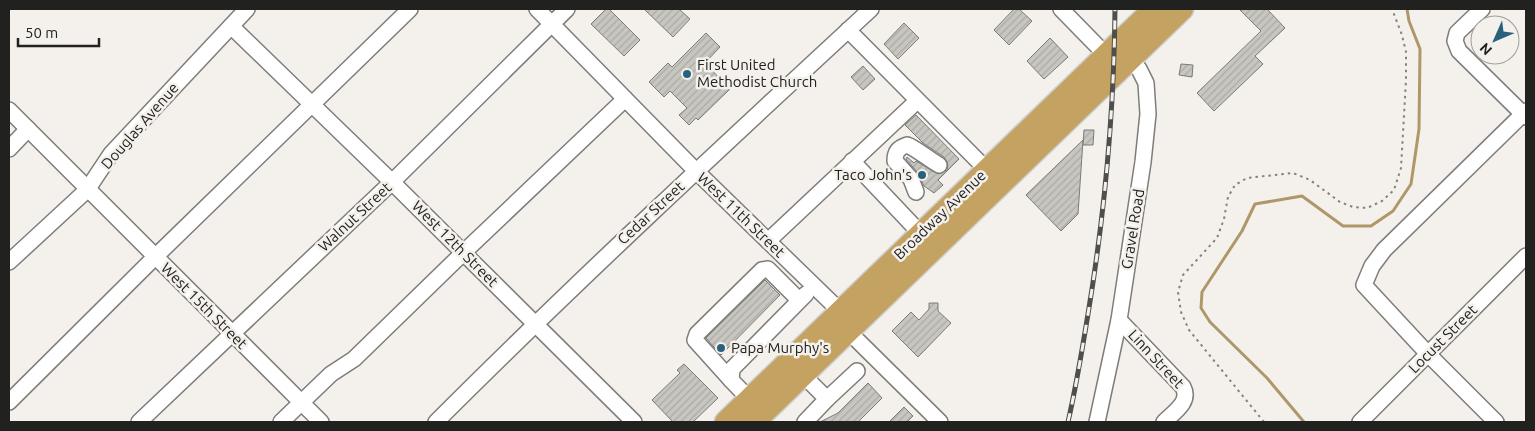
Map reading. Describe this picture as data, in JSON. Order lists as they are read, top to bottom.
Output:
{
  "streets": {
    "highway": ["Broadway Avenue"],
    "street": [
      "Douglas Avenue",
      "Cedar Street",
      "West 11th Street",
      "Walnut Street",
      "Gravel Road",
      "West 12th Street",
      "West 15th Street",
      "Locust Street",
      "Linn Street"
    ]
  },
  "crossings": [
    ["Douglas Avenue", "West 12th Street"],
    ["Douglas Avenue", "West 15th Street"],
    ["Cedar Street", "West 11th Street"],
    ["Cedar Street", "West 12th Street"],
    ["West 11th Street", "Broadway Avenue"],
    ["West 11th Street", "Walnut Street"],
    ["Broadway Avenue", "Gravel Road"],
    ["Walnut Street", "West 12th Street"],
    ["Walnut Street", "West 15th Street"],
    ["Gravel Road", "Linn Street"]
  ],
  "places": ["First United Methodist Church", "Taco John's", "Papa Murphy's"],
  "scale_bar": "50 m",
  "north": "bottom left"
}
